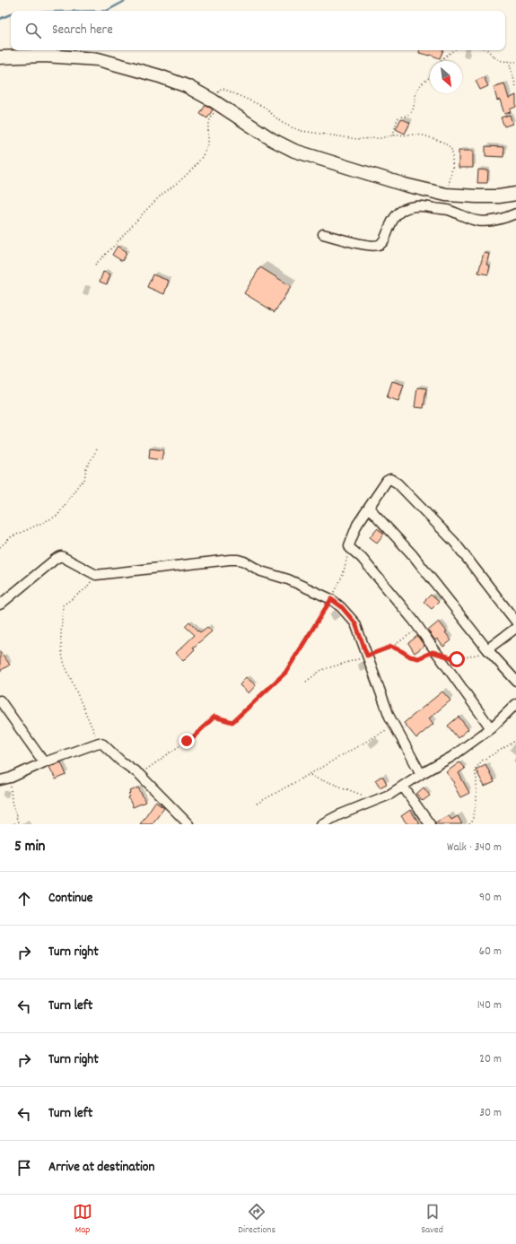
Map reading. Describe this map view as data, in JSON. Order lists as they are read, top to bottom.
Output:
{
  "north": "bottom right",
  "page": {
    "search": "Search here",
    "heading": ["5 min", "Walk · 340 m"],
    "list": [
      ["Continue", "90 m"],
      ["Turn right", "60 m"],
      ["Turn left", "140 m"],
      ["Turn right", "20 m"],
      ["Turn left", "30 m"],
      "Arrive at destination"
    ],
    "nav": ["Map", "Directions", "Saved"]
  }
}
